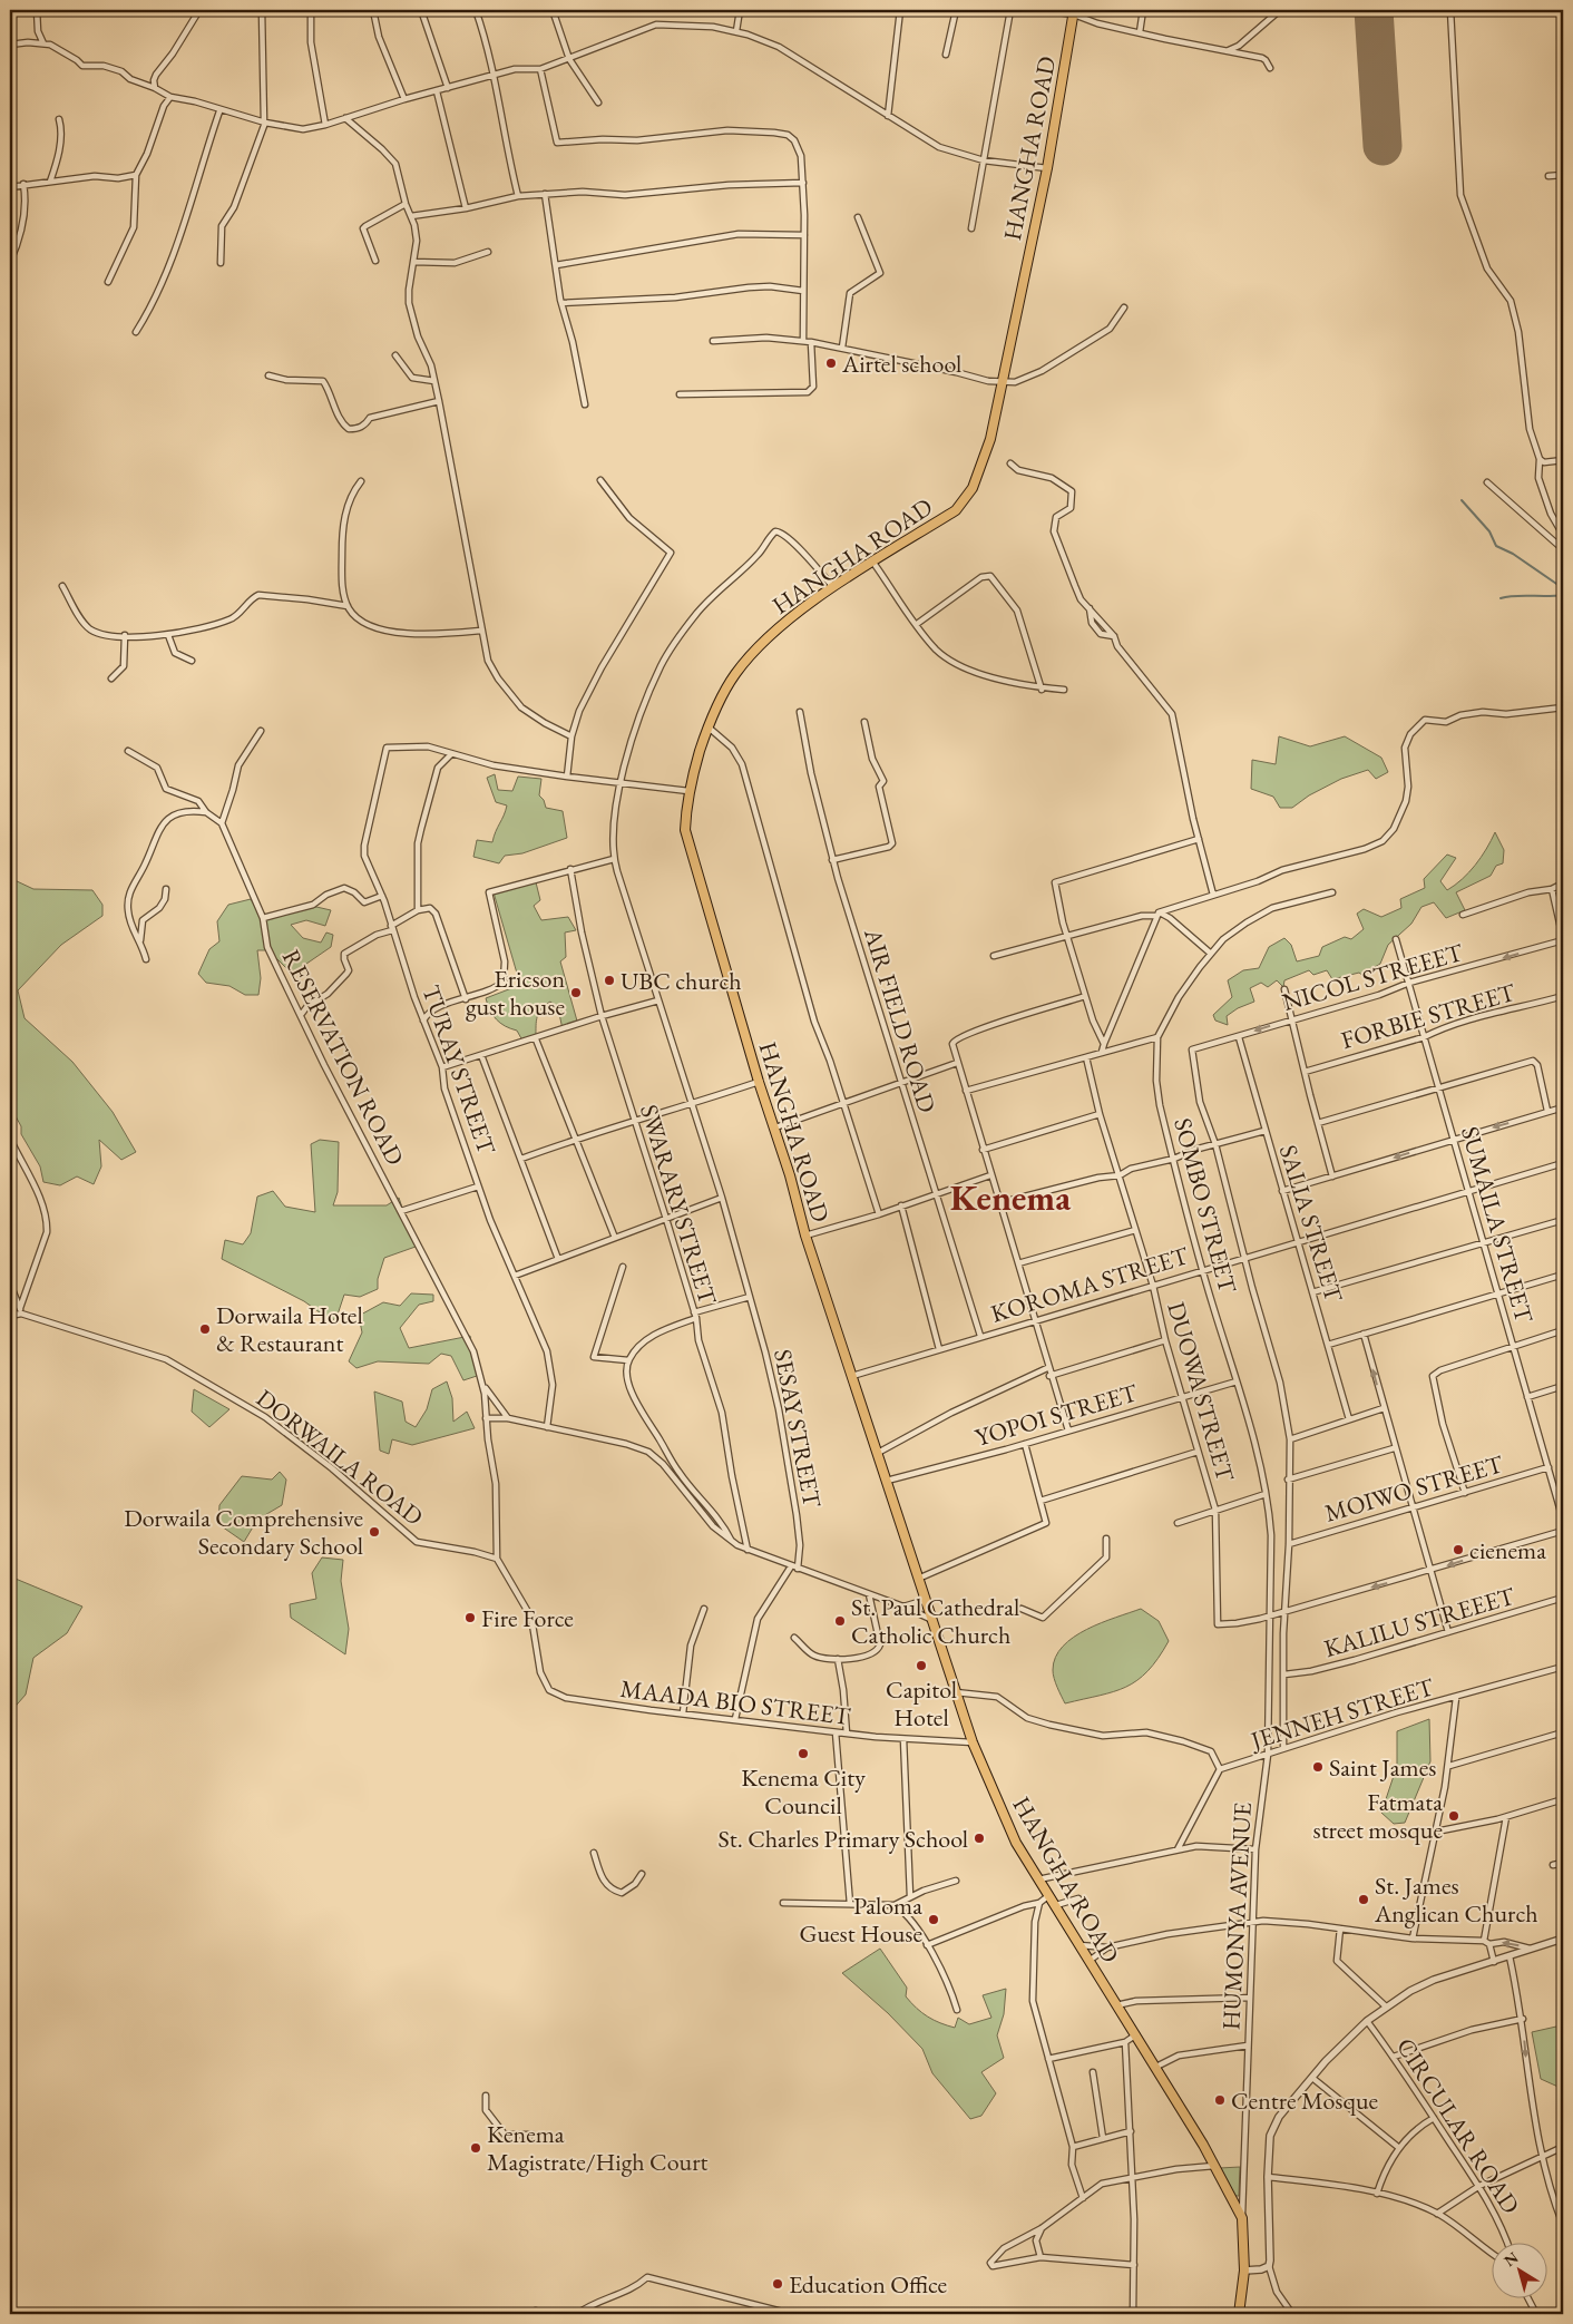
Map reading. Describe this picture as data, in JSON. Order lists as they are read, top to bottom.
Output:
{
  "streets": {
    "highway": ["HANGHA ROAD"],
    "street": [
      "NICOL STREEET",
      "FORBIE STREET",
      "AIR FIELD ROAD",
      "RESERVATION ROAD",
      "TURAY STREET",
      "SWARARY STREET",
      "SOMBO STREET",
      "SALIA STREET",
      "SUMAILA STREET",
      "KOROMA STREET",
      "DUOWA STREET",
      "YOPOI STREET",
      "SESAY STREET",
      "DORWAILA ROAD",
      "MOIWO STREET",
      "KALILU STREEET",
      "MAADA BIO STREET",
      "JENNEH STREET",
      "HUMONYA AVENUE",
      "CIRCULAR ROAD"
    ]
  },
  "crossings": [
    ["HANGHA ROAD", "KOROMA STREET"],
    ["HANGHA ROAD", "YOPOI STREET"],
    ["HANGHA ROAD", "SESAY STREET"],
    ["HANGHA ROAD", "MAADA BIO STREET"],
    ["HANGHA ROAD", "HUMONYA AVENUE"],
    ["NICOL STREEET", "SALIA STREET"],
    ["NICOL STREEET", "SUMAILA STREET"],
    ["FORBIE STREET", "SUMAILA STREET"],
    ["AIR FIELD ROAD", "KOROMA STREET"],
    ["SOMBO STREET", "KOROMA STREET"],
    ["SOMBO STREET", "DUOWA STREET"],
    ["SOMBO STREET", "YOPOI STREET"],
    ["SOMBO STREET", "HUMONYA AVENUE"],
    ["SALIA STREET", "KOROMA STREET"],
    ["SUMAILA STREET", "KOROMA STREET"],
    ["SUMAILA STREET", "MOIWO STREET"],
    ["KOROMA STREET", "DUOWA STREET"],
    ["DUOWA STREET", "YOPOI STREET"],
    ["DUOWA STREET", "HUMONYA AVENUE"],
    ["DORWAILA ROAD", "MAADA BIO STREET"],
    ["JENNEH STREET", "HUMONYA AVENUE"]
  ],
  "one_way": ["NICOL STREEET"],
  "districts": ["Kenema"],
  "places": [
    "Airtel school",
    "UBC church",
    "Ericson gust house",
    "Dorwaila Hotel & Restaurant",
    "Dorwaila Comprehensive Secondary School",
    "cienema",
    "Fire Force",
    "St. Paul Cathedral Catholic Church",
    "Capitol Hotel",
    "Kenema City Council",
    "Saint James",
    "Fatmata street mosque",
    "St. Charles Primary School",
    "St. James Anglican Church",
    "Paloma Guest House",
    "Centre Mosque",
    "Kenema Magistrate/High Court",
    "Education Office"
  ],
  "north": "top left"
}
